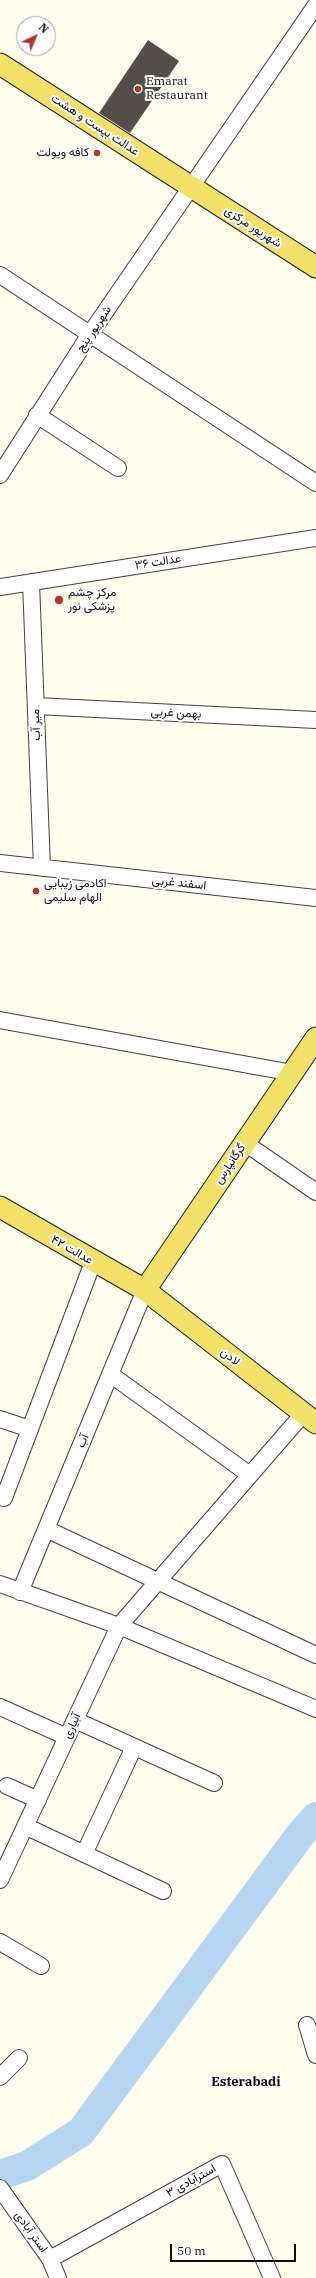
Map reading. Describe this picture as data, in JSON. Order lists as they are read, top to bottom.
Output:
{
  "streets": {
    "main road": [
      "عدالت بیست و هشت",
      "شهریور مرکزی",
      "گرگانپارس",
      "عدالت ۴۲",
      "لادن"
    ],
    "street": [
      "شهریور پنج",
      "عدالت ۳۶",
      "بهمن غربی",
      "میر آب",
      "اسفند غربی",
      "آب",
      "آبیاری",
      "استرآبادی ۳",
      "استر آبادی"
    ]
  },
  "crossings": [
    ["عدالت بیست و هشت", "شهریور مرکزی"],
    ["عدالت بیست و هشت", "شهریور پنج"],
    ["شهریور مرکزی", "شهریور پنج"],
    ["عدالت ۳۶", "میر آب"],
    ["بهمن غربی", "میر آب"],
    ["میر آب", "اسفند غربی"],
    ["گرگانپارس", "عدالت ۴۲"],
    ["گرگانپارس", "لادن"],
    ["گرگانپارس", "آب"],
    ["عدالت ۴۲", "لادن"],
    ["عدالت ۴۲", "آب"],
    ["لادن", "آب"],
    ["لادن", "آبیاری"],
    ["استرآبادی ۳", "استر آبادی"]
  ],
  "districts": ["Esterabadi"],
  "places": [
    "Emarat Restaurant",
    "کافه ویولت",
    "مرکز چشم پزشکی نور",
    "اکادمی زیبایی الهام سلیمی"
  ],
  "scale_bar": "50 m",
  "north": "top right"
}
